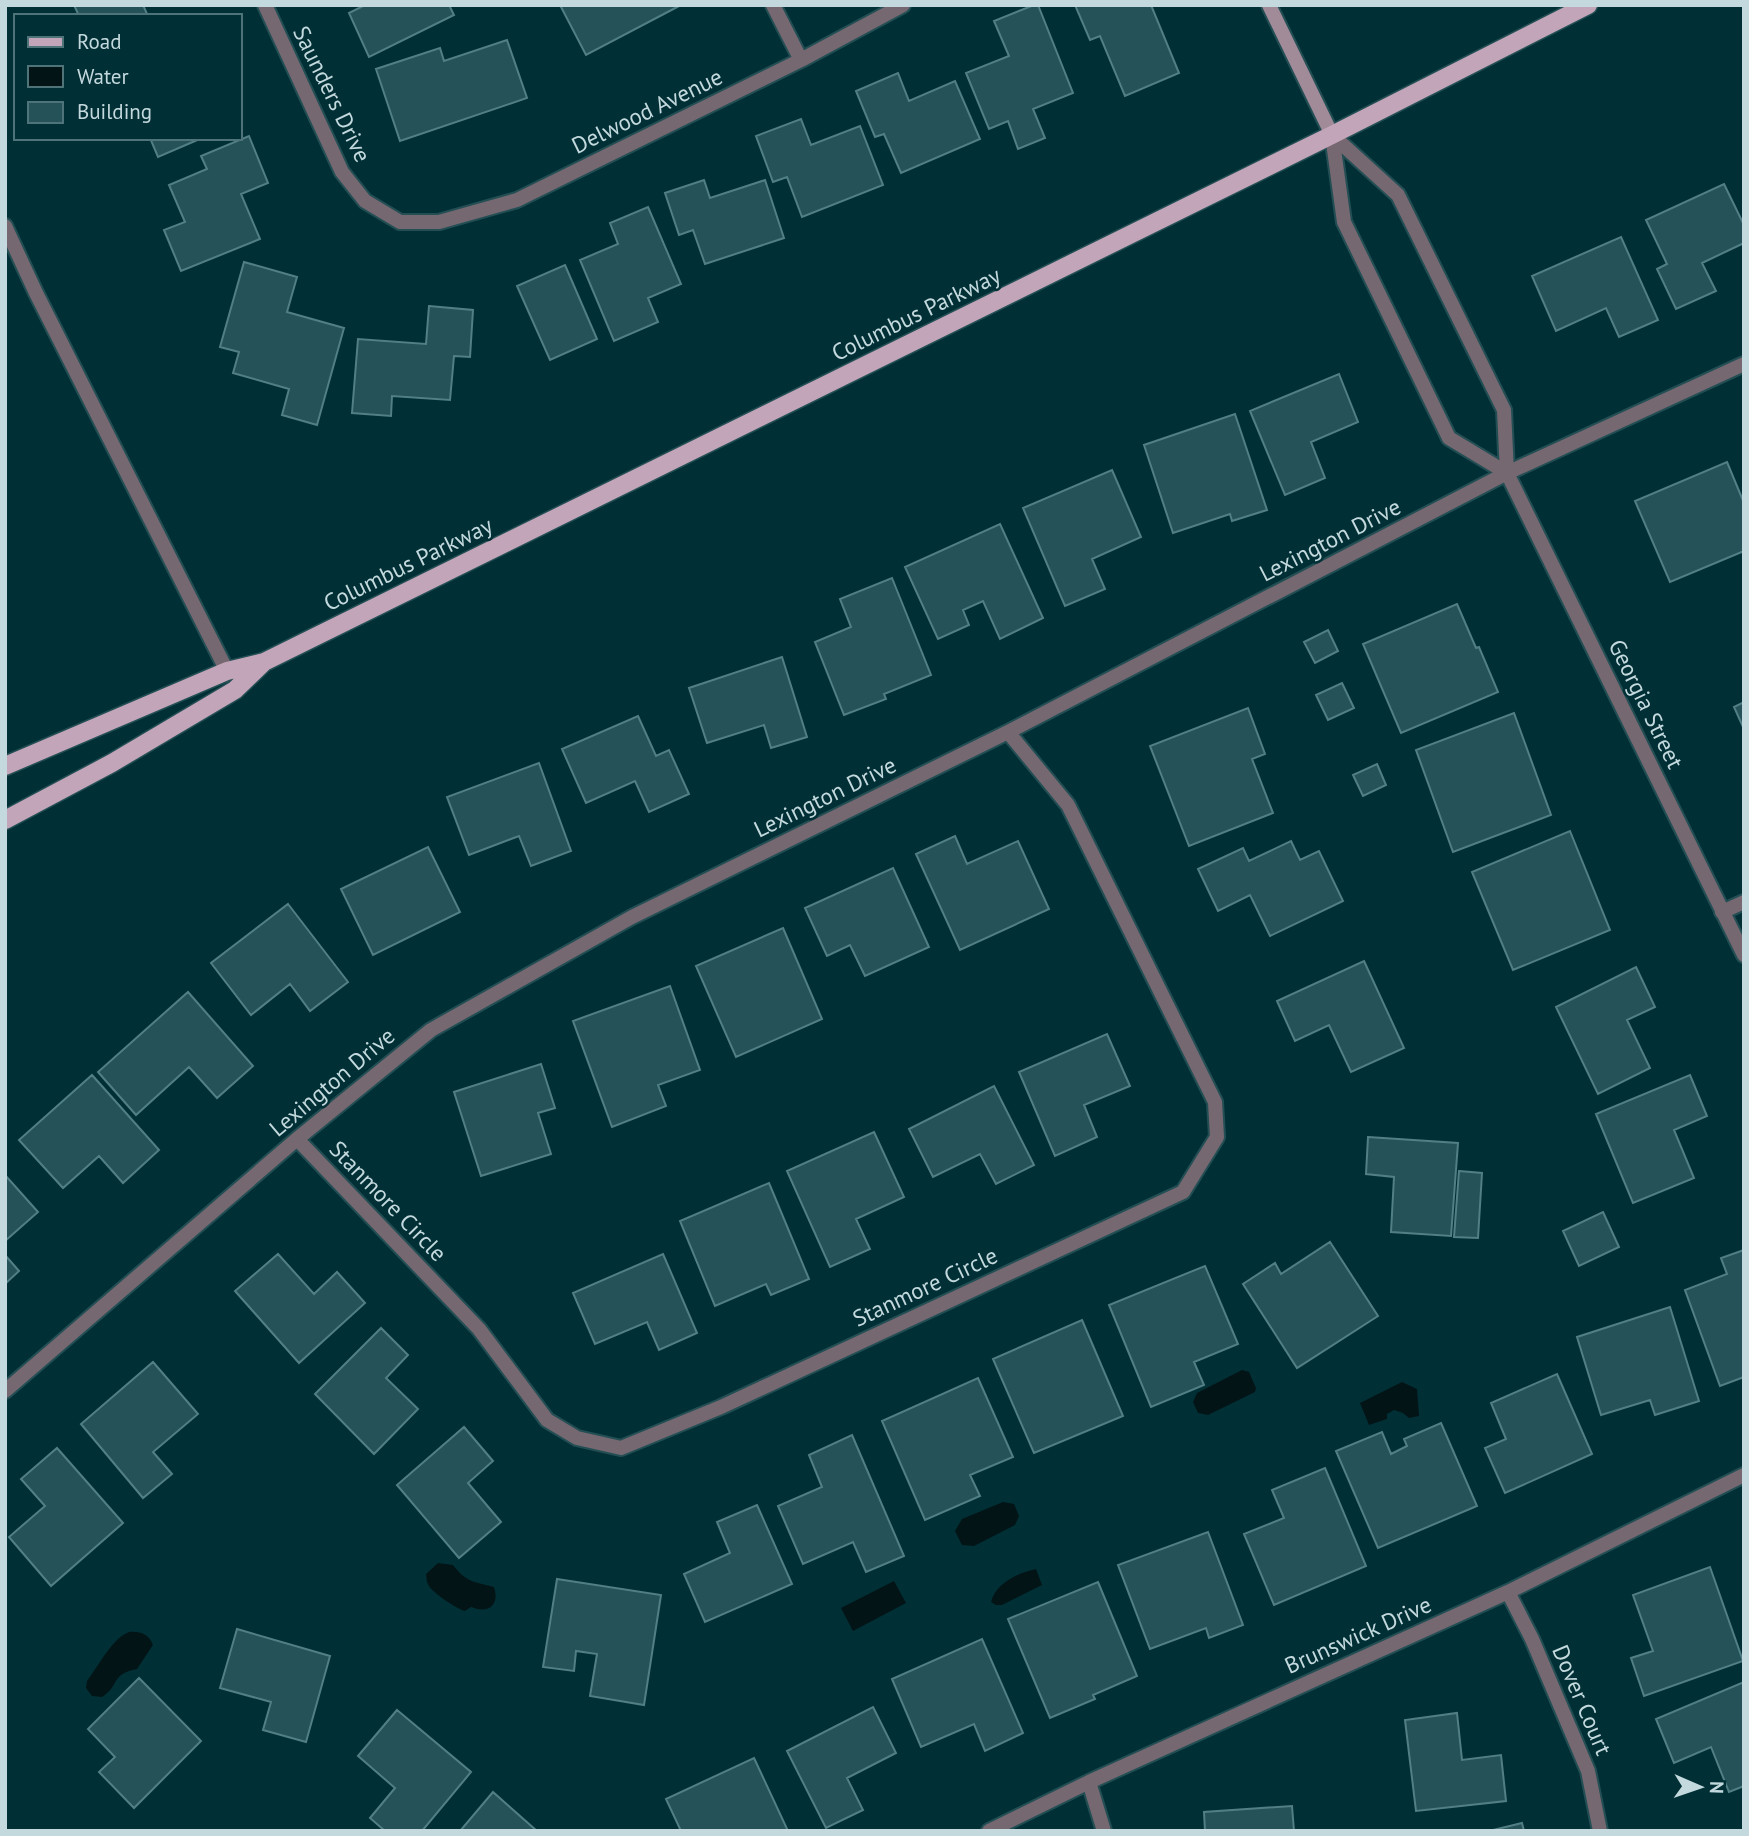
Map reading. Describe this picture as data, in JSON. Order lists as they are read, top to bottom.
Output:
{
  "streets": {
    "main road": ["Columbus Parkway", "Georgia Street"],
    "street": [
      "Saunders Drive",
      "Delwood Avenue",
      "Lexington Drive",
      "Stanmore Circle",
      "Brunswick Drive",
      "Dover Court"
    ]
  },
  "crossings": [
    ["Saunders Drive", "Delwood Avenue"],
    ["Columbus Parkway", "Georgia Street"],
    ["Lexington Drive", "Georgia Street"],
    ["Lexington Drive", "Stanmore Circle"],
    ["Brunswick Drive", "Dover Court"]
  ],
  "legend": ["Road", "Water", "Building"],
  "north": "right"
}
